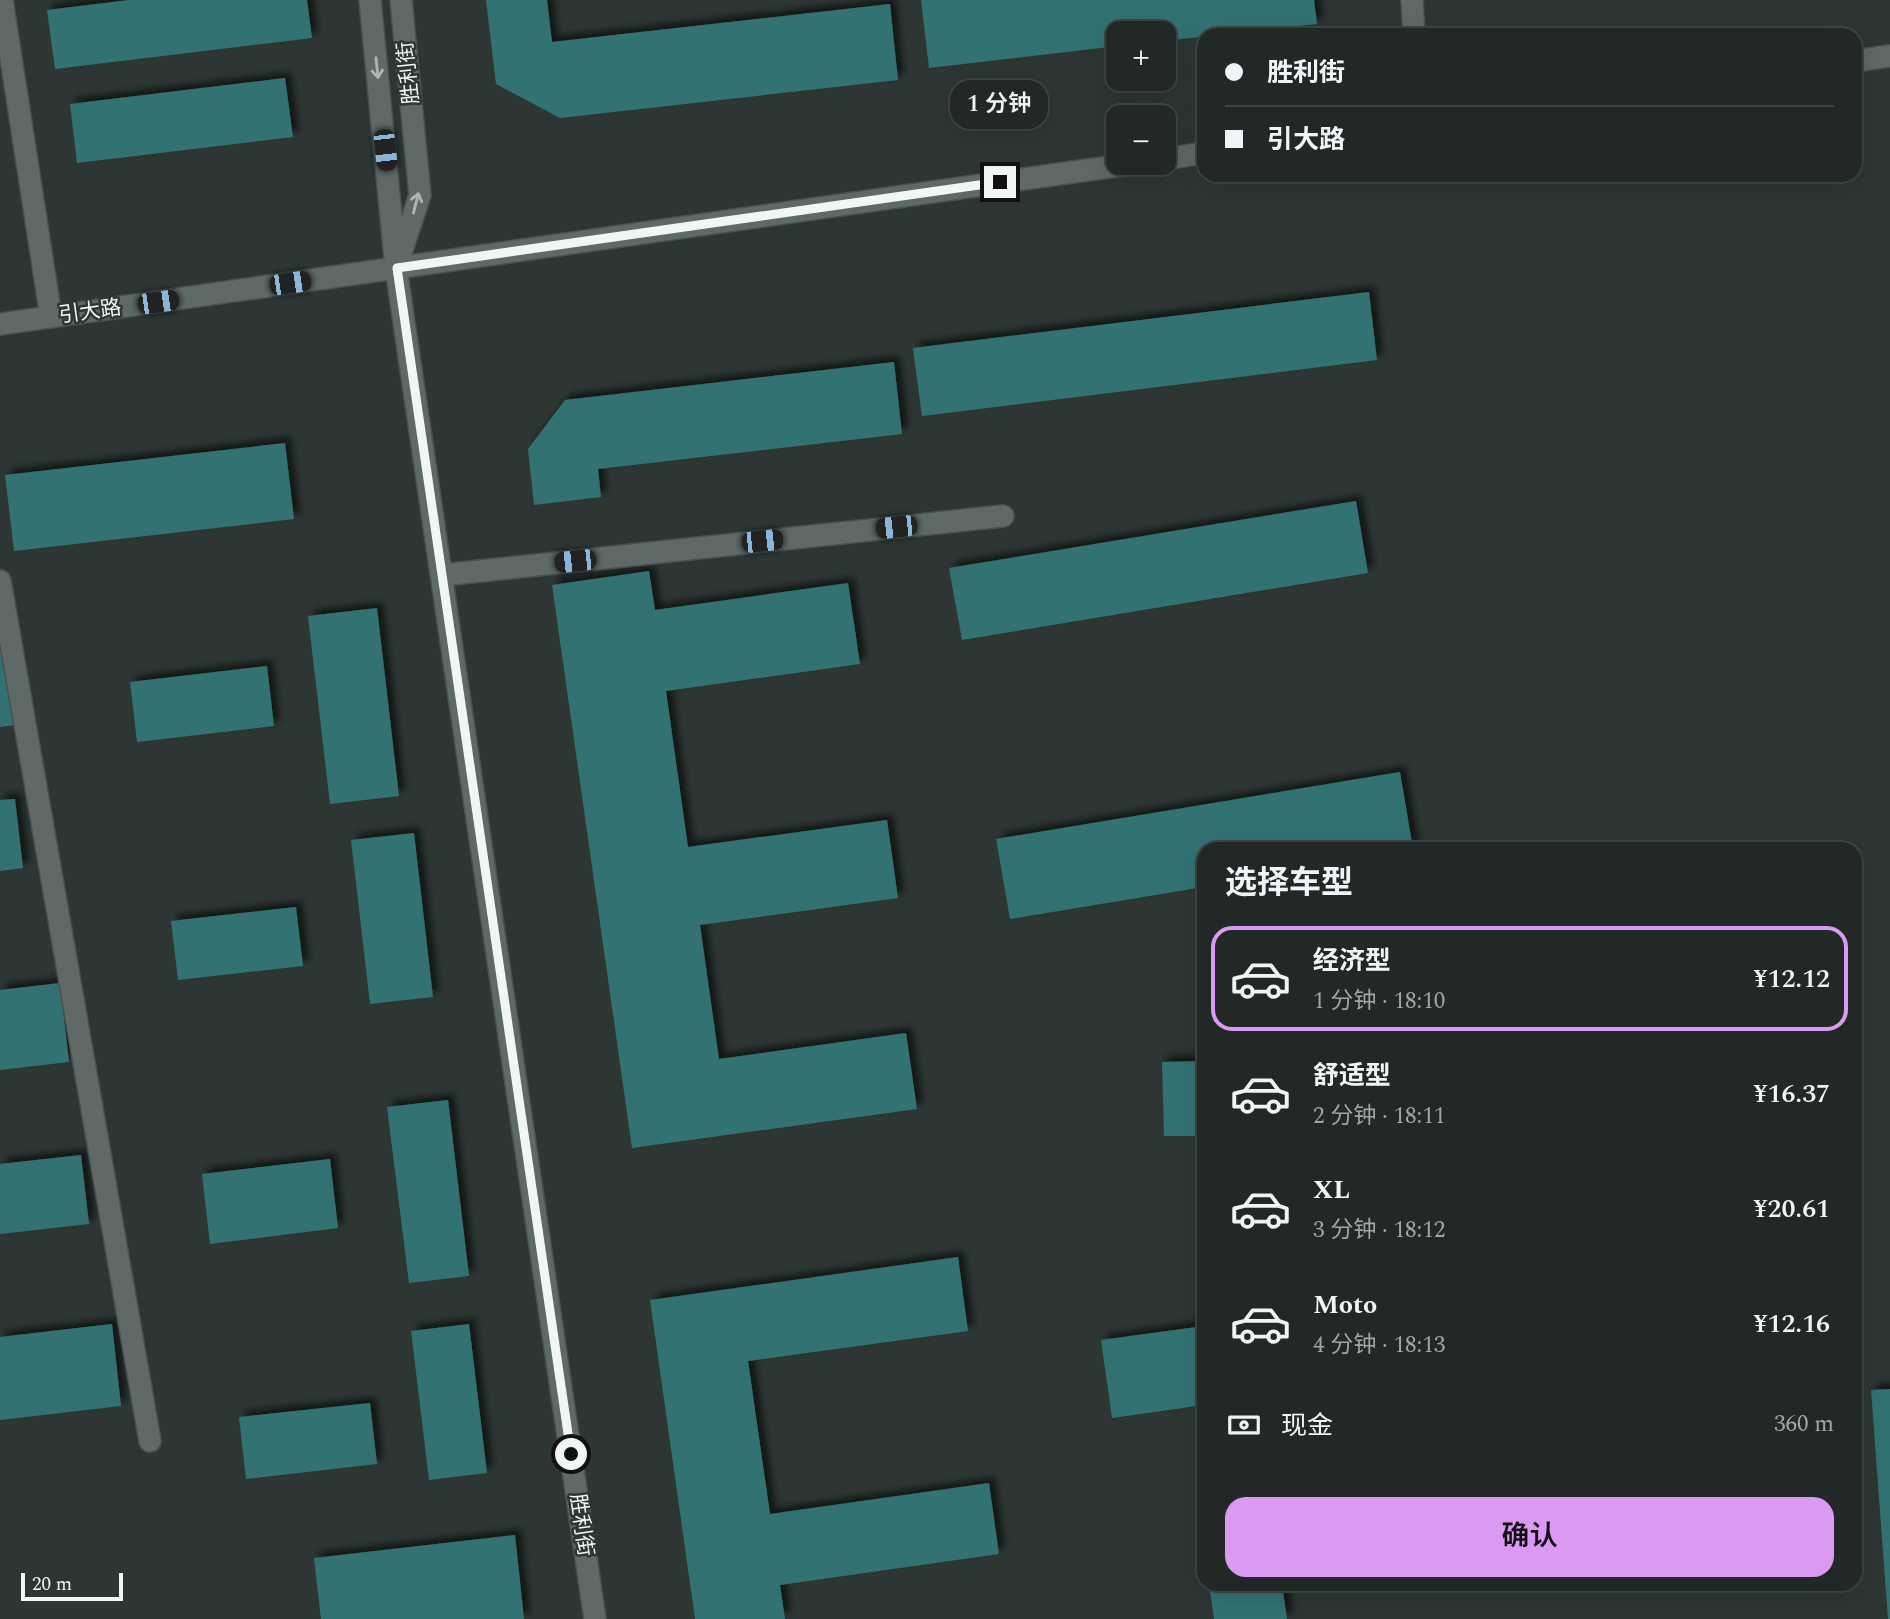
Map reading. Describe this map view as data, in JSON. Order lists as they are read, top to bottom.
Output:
{
  "streets": {
    "street": ["胜利街", "引大路"]
  },
  "crossings": [
    ["胜利街", "引大路"]
  ],
  "scale_bar": "20 m",
  "page": {
    "map_buttons": ["+", "−"],
    "banner": ["胜利街", "引大路"],
    "bubble": "1 分钟",
    "heading": "选择车型",
    "list": [
      {
        "name": "经济型",
        "note": "1 分钟 · 18:10",
        "value": "¥12.12"
      },
      {
        "name": "舒适型",
        "note": "2 分钟 · 18:11",
        "value": "¥16.37"
      },
      {
        "name": "XL",
        "note": "3 分钟 · 18:12",
        "value": "¥20.61"
      },
      {
        "name": "Moto",
        "note": "4 分钟 · 18:13",
        "value": "¥12.16"
      }
    ],
    "pay": ["现金", "360 m"],
    "buttons": "确认",
    "scale": "20 m"
  }
}
